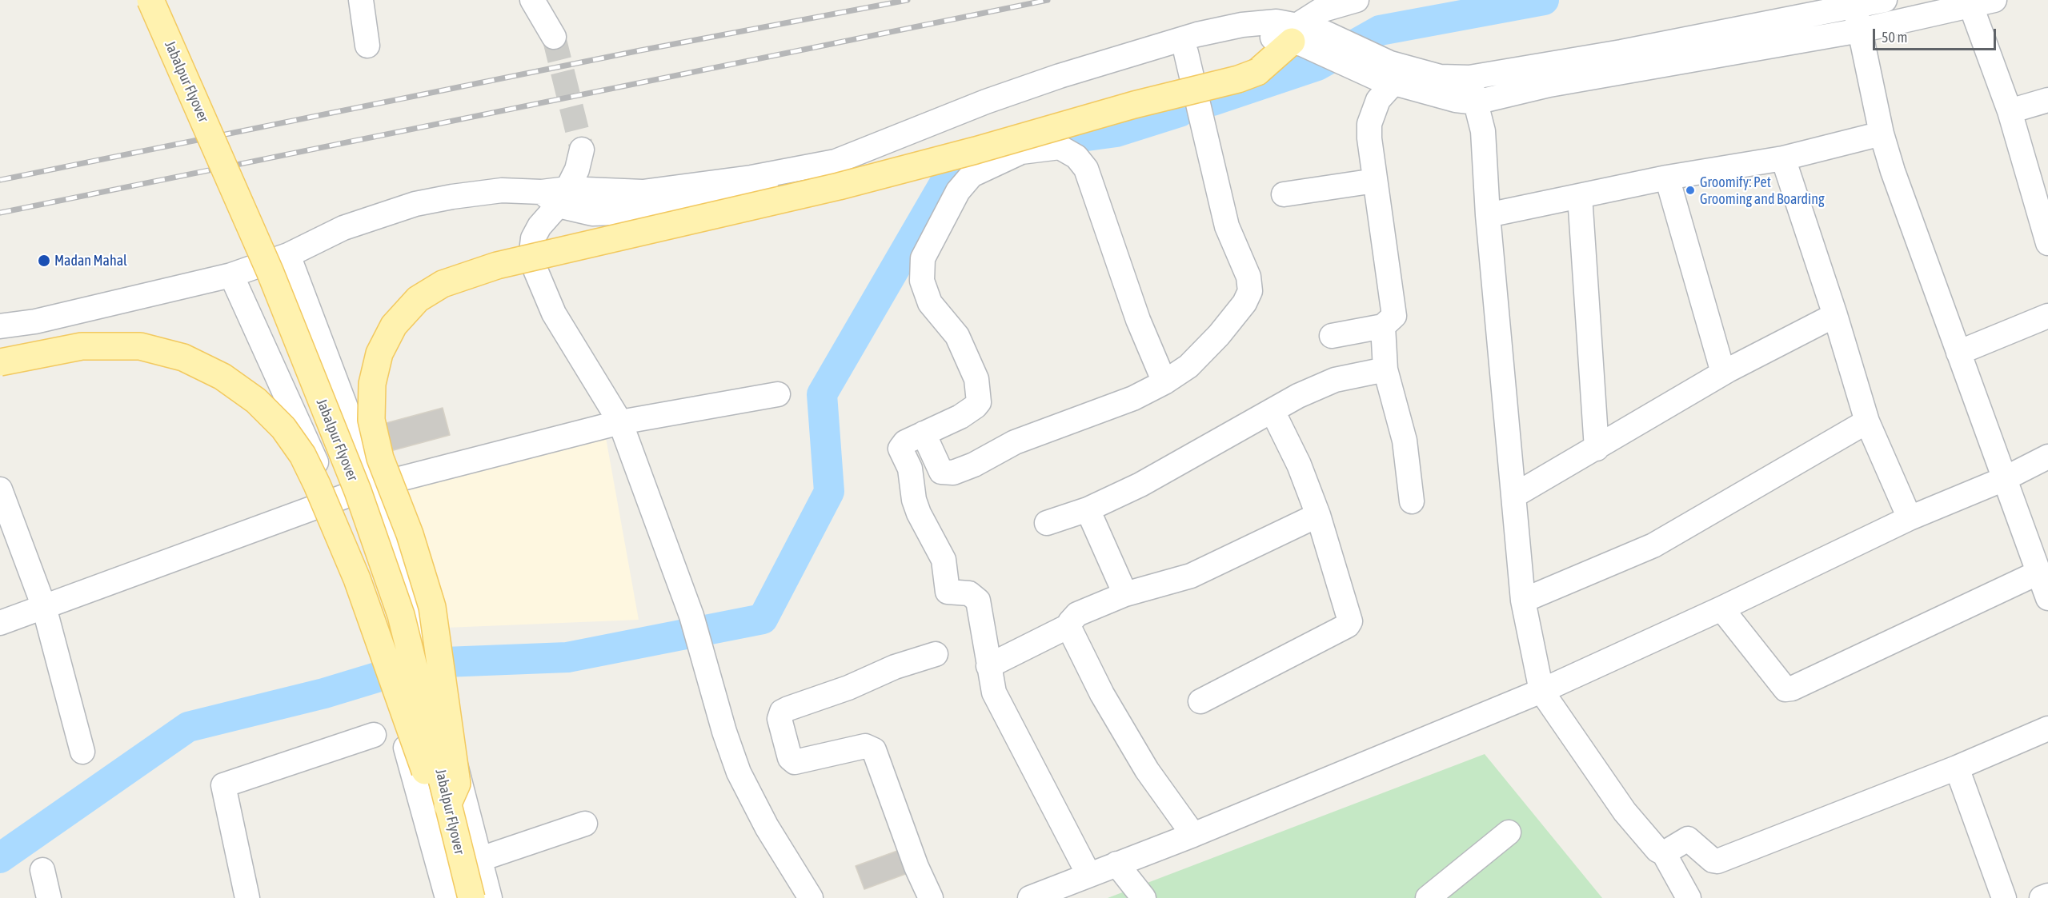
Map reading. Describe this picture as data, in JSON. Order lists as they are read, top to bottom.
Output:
{
  "streets": {
    "main road": ["Jabalpur Flyover"]
  },
  "places": ["Groomify: Pet Grooming and Boarding", "Madan Mahal"],
  "scale_bar": "50 m"
}
